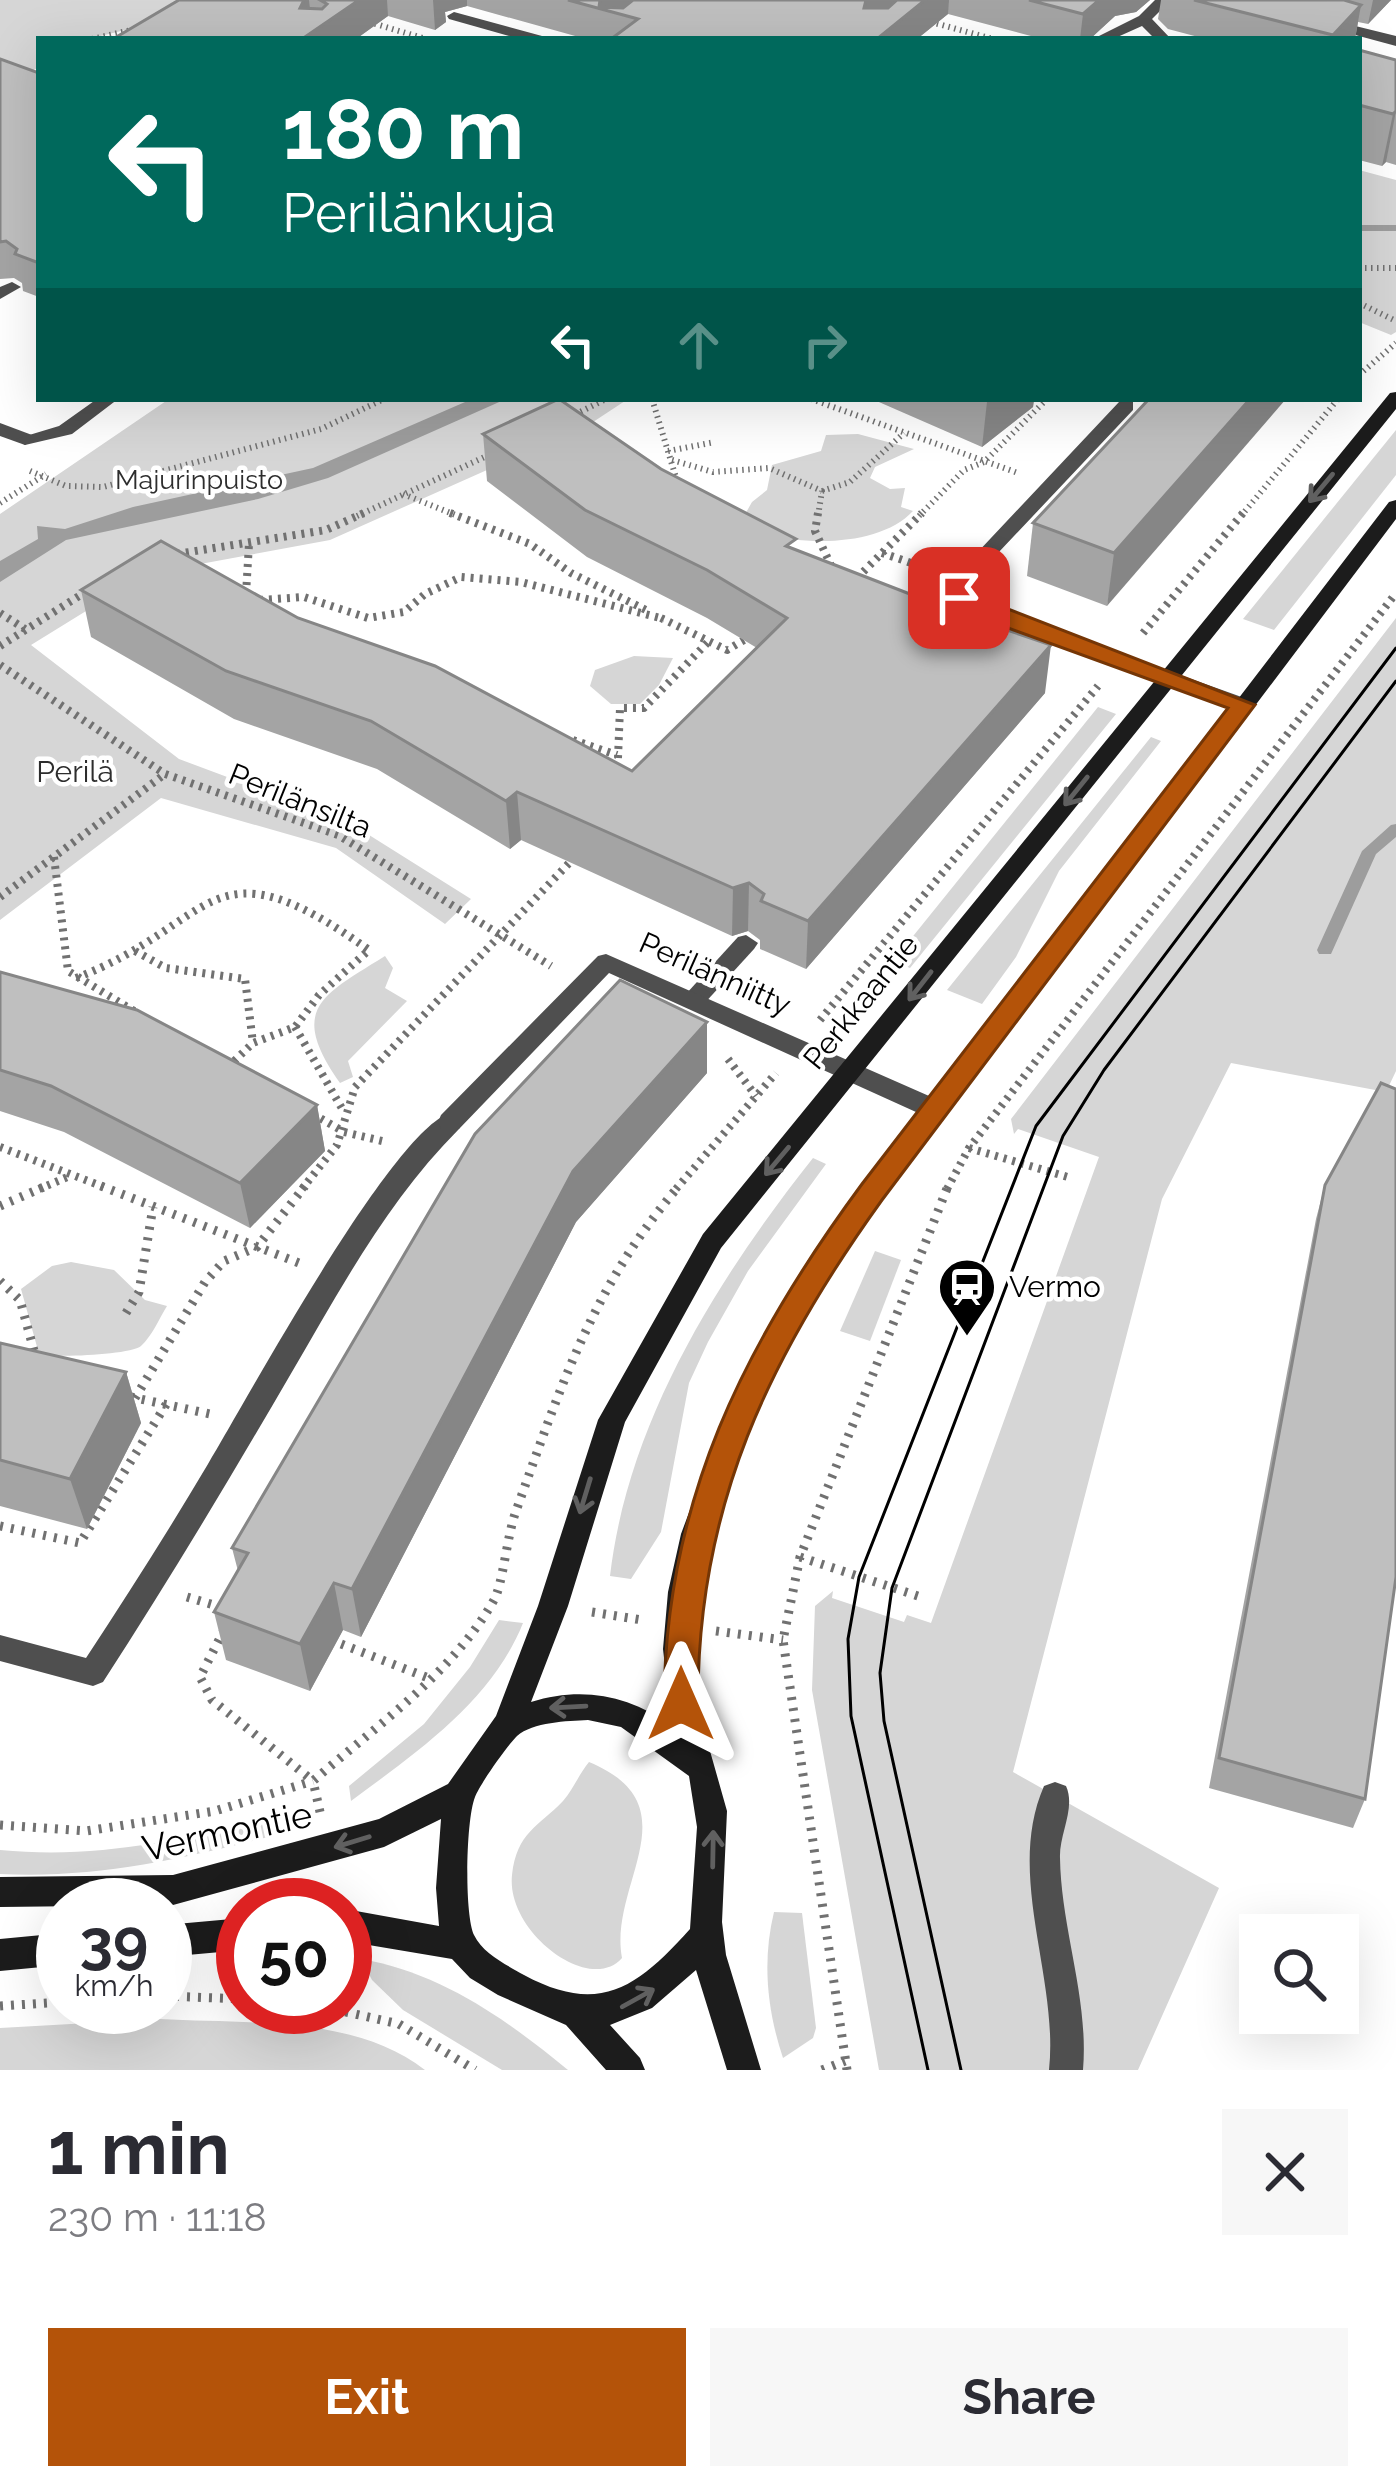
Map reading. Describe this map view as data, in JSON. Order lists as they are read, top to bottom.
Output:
{
  "streets": {
    "main road": ["Perkkaantie", "Vermontie"],
    "street": ["Perilänniitty"],
    "path": ["Perilänsilta"]
  },
  "crossings": [
    ["Perilänsilta", "Perilänniitty"],
    ["Perilänniitty", "Perkkaantie"],
    ["Perkkaantie", "Vermontie"]
  ],
  "one_way": ["Vermontie"],
  "parks": ["Majurinpuisto", "Perilä"],
  "places": {
    "station": ["Vermo"]
  },
  "page": {
    "turn": ["180 m", "Perilänkuja"],
    "speed": "39 km/h",
    "limit": "50",
    "heading": ["1 min", "230 m · 11:18"],
    "buttons": ["Exit", "Share"]
  }
}
